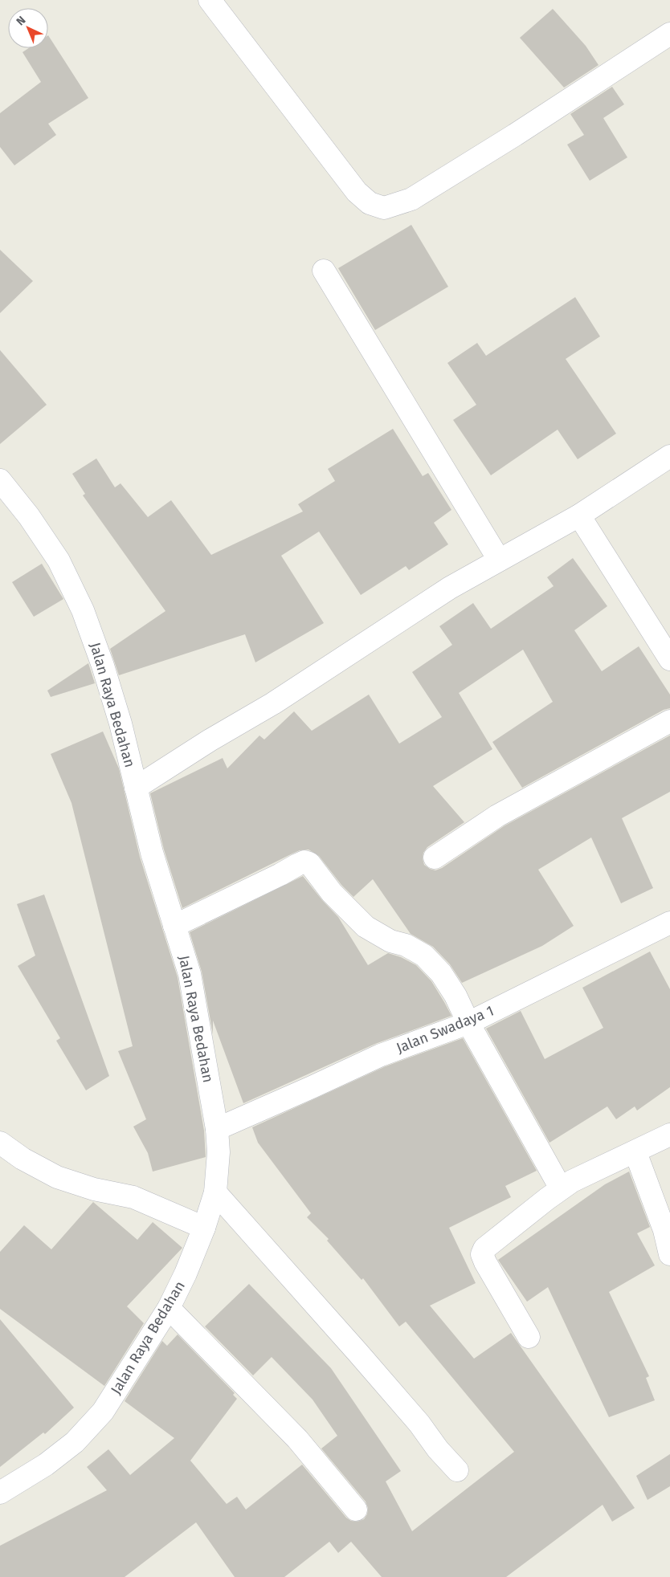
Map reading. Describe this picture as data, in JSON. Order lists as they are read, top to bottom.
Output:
{
  "streets": {
    "street": ["Jalan Raya Bedahan", "Jalan Swadaya 1"]
  },
  "crossings": [
    ["Jalan Raya Bedahan", "Jalan Swadaya 1"]
  ],
  "north": "top left"
}
